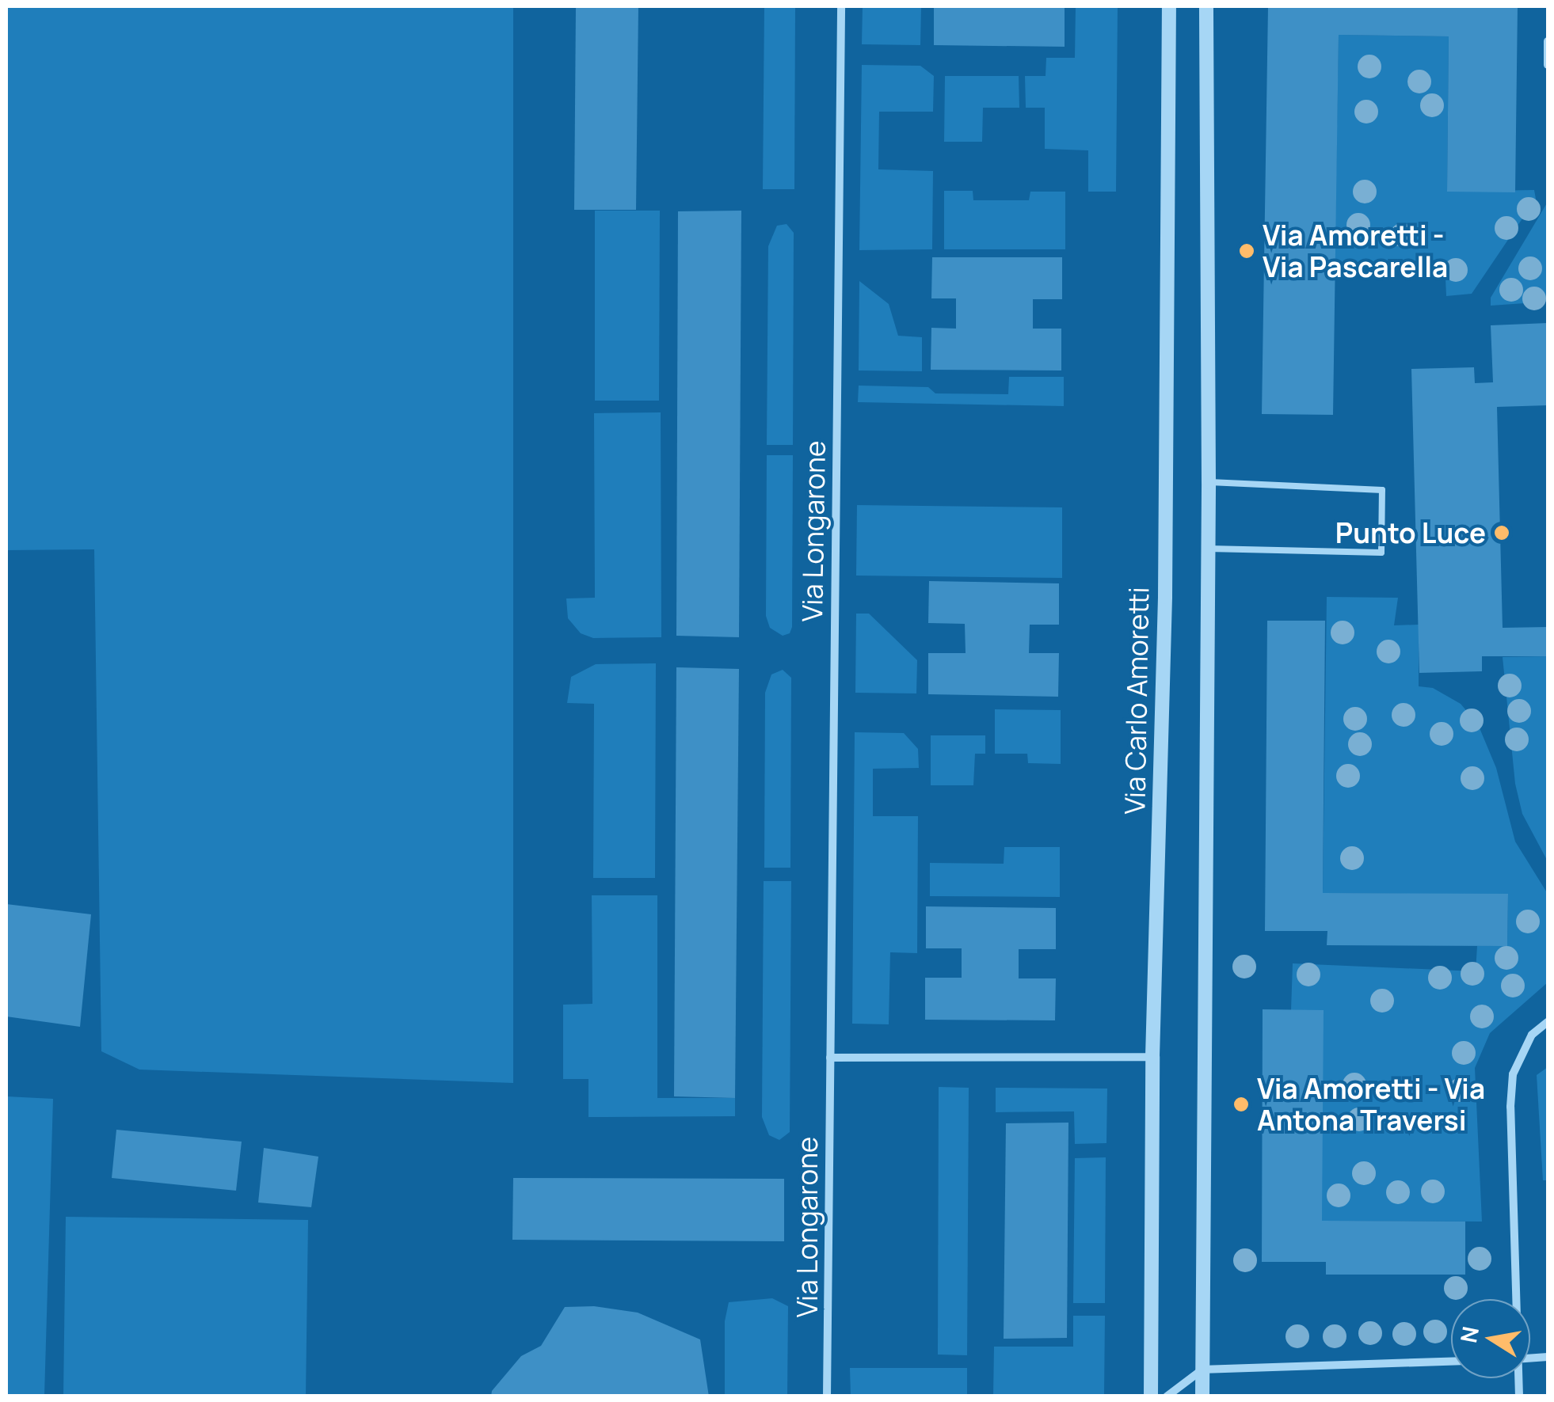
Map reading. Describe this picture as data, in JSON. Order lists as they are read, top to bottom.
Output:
{
  "streets": {
    "street": ["Via Longarone", "Via Carlo Amoretti"]
  },
  "places": ["Via Amoretti - Via Pascarella", "Punto Luce", "Via Amoretti - Via Antona Traversi"],
  "north": "left"
}
